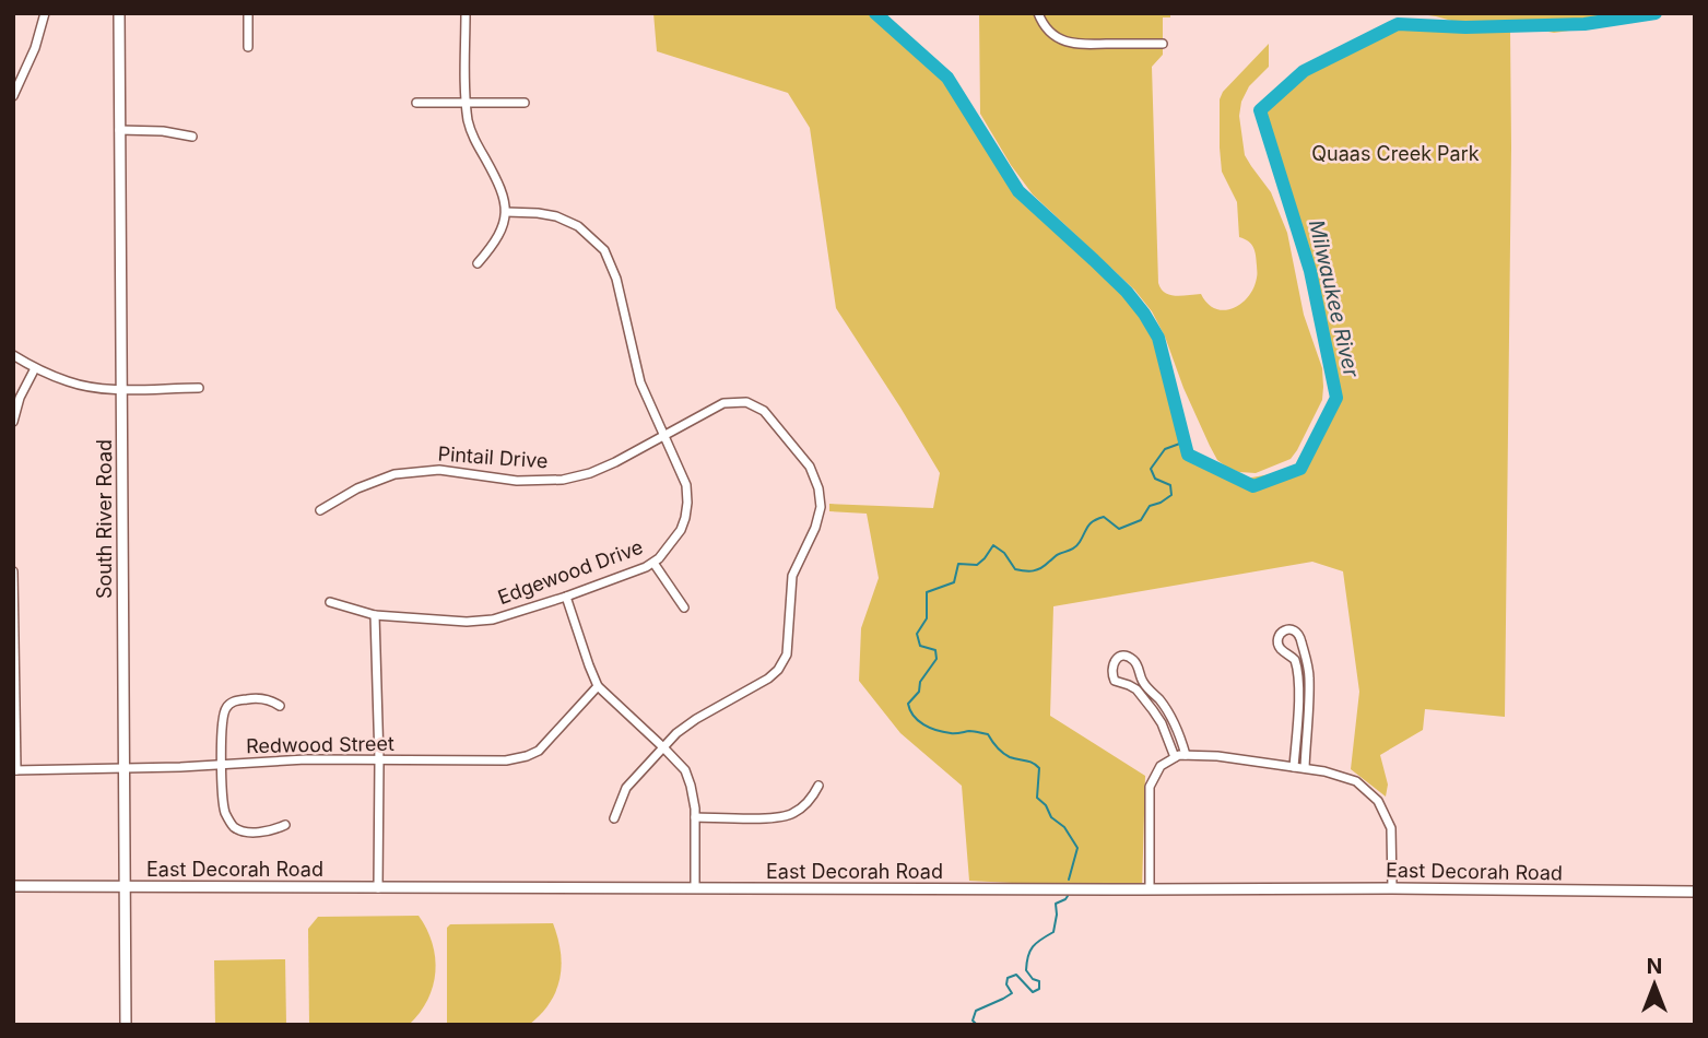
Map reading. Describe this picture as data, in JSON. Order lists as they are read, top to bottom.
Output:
{
  "streets": {
    "street": [
      "Pintail Drive",
      "South River Road",
      "Edgewood Drive",
      "Redwood Street",
      "East Decorah Road"
    ]
  },
  "crossings": [
    ["Pintail Drive", "Edgewood Drive"],
    ["South River Road", "Redwood Street"],
    ["South River Road", "East Decorah Road"]
  ],
  "water": ["Milwaukee River"],
  "parks": ["Quaas Creek Park"],
  "north": "top"
}
